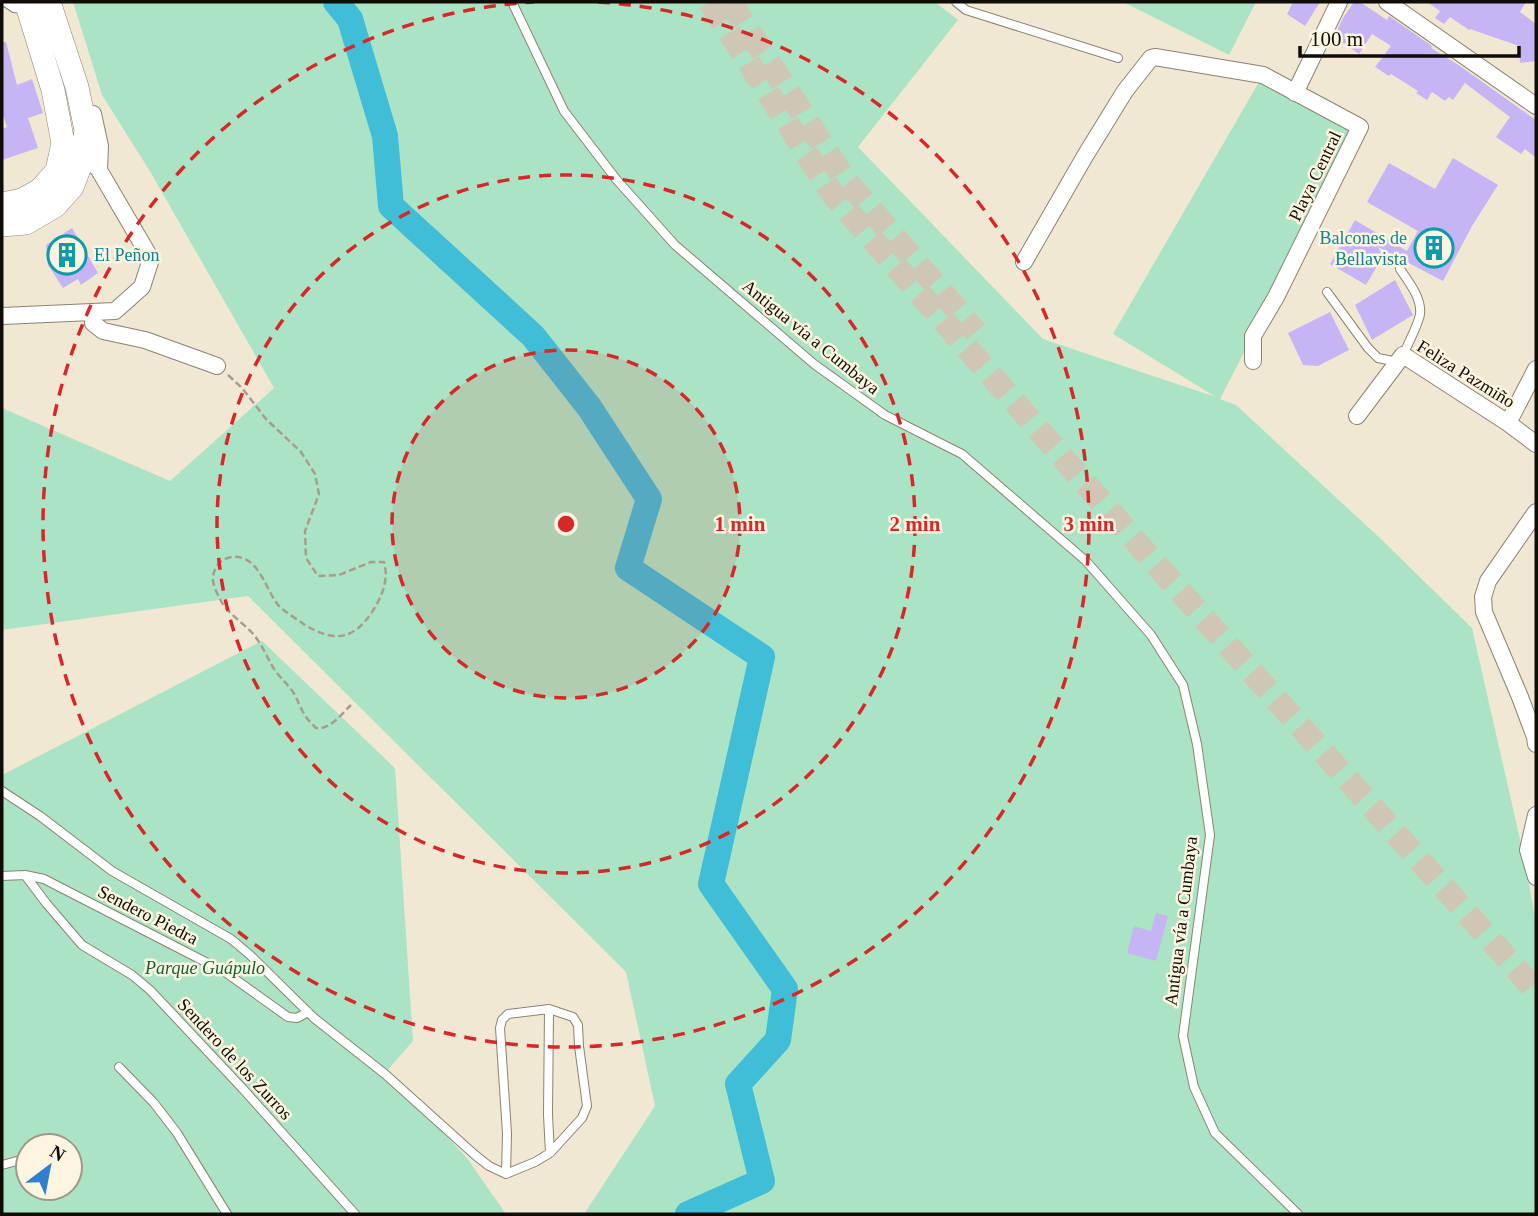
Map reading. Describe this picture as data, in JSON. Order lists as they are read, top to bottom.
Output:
{
  "streets": {
    "street": ["Playa Central", "Feliza Pazmiño"],
    "lane": ["Antigua vía a Cumbaya", "Sendero Piedra", "Sendero de los Zurros"]
  },
  "crossings": [
    ["Sendero Piedra", "Sendero de los Zurros"]
  ],
  "parks": ["Parque Guápulo"],
  "places": {
    "building": ["Balcones de Bellavista", "El Peñon"]
  },
  "scale_bar": "100 m",
  "north": "top right",
  "rings": ["1 min", "2 min", "3 min"]
}
